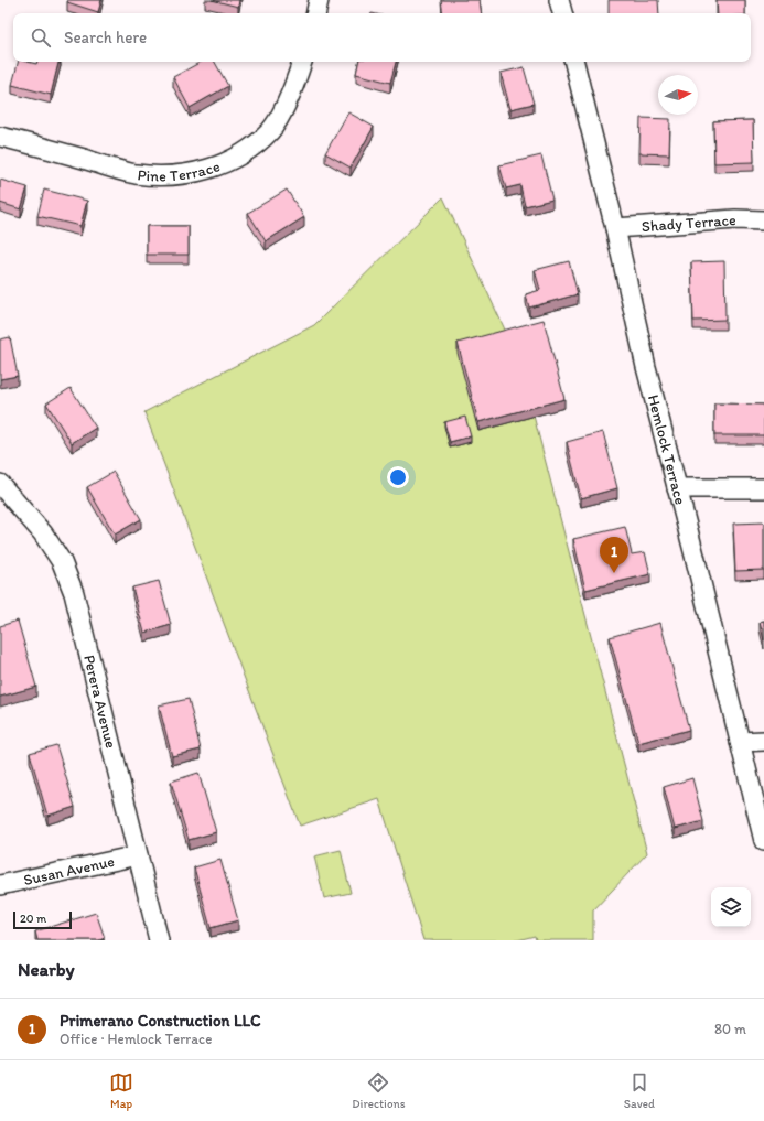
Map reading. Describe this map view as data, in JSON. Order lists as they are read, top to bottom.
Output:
{
  "streets": {
    "street": [
      "Pine Terrace",
      "Shady Terrace",
      "Hemlock Terrace",
      "Perera Avenue",
      "Susan Avenue"
    ]
  },
  "crossings": [
    ["Shady Terrace", "Hemlock Terrace"],
    ["Perera Avenue", "Susan Avenue"]
  ],
  "scale_bar": "20 m",
  "north": "right",
  "page": {
    "search": "Search here",
    "pins": "1",
    "scale": "20 m",
    "heading": "Nearby",
    "list": [
      {
        "mark": "1",
        "name": "Primerano Construction LLC",
        "note": "Office · Hemlock Terrace",
        "value": "80 m"
      }
    ],
    "nav": ["Map", "Directions", "Saved"]
  }
}
